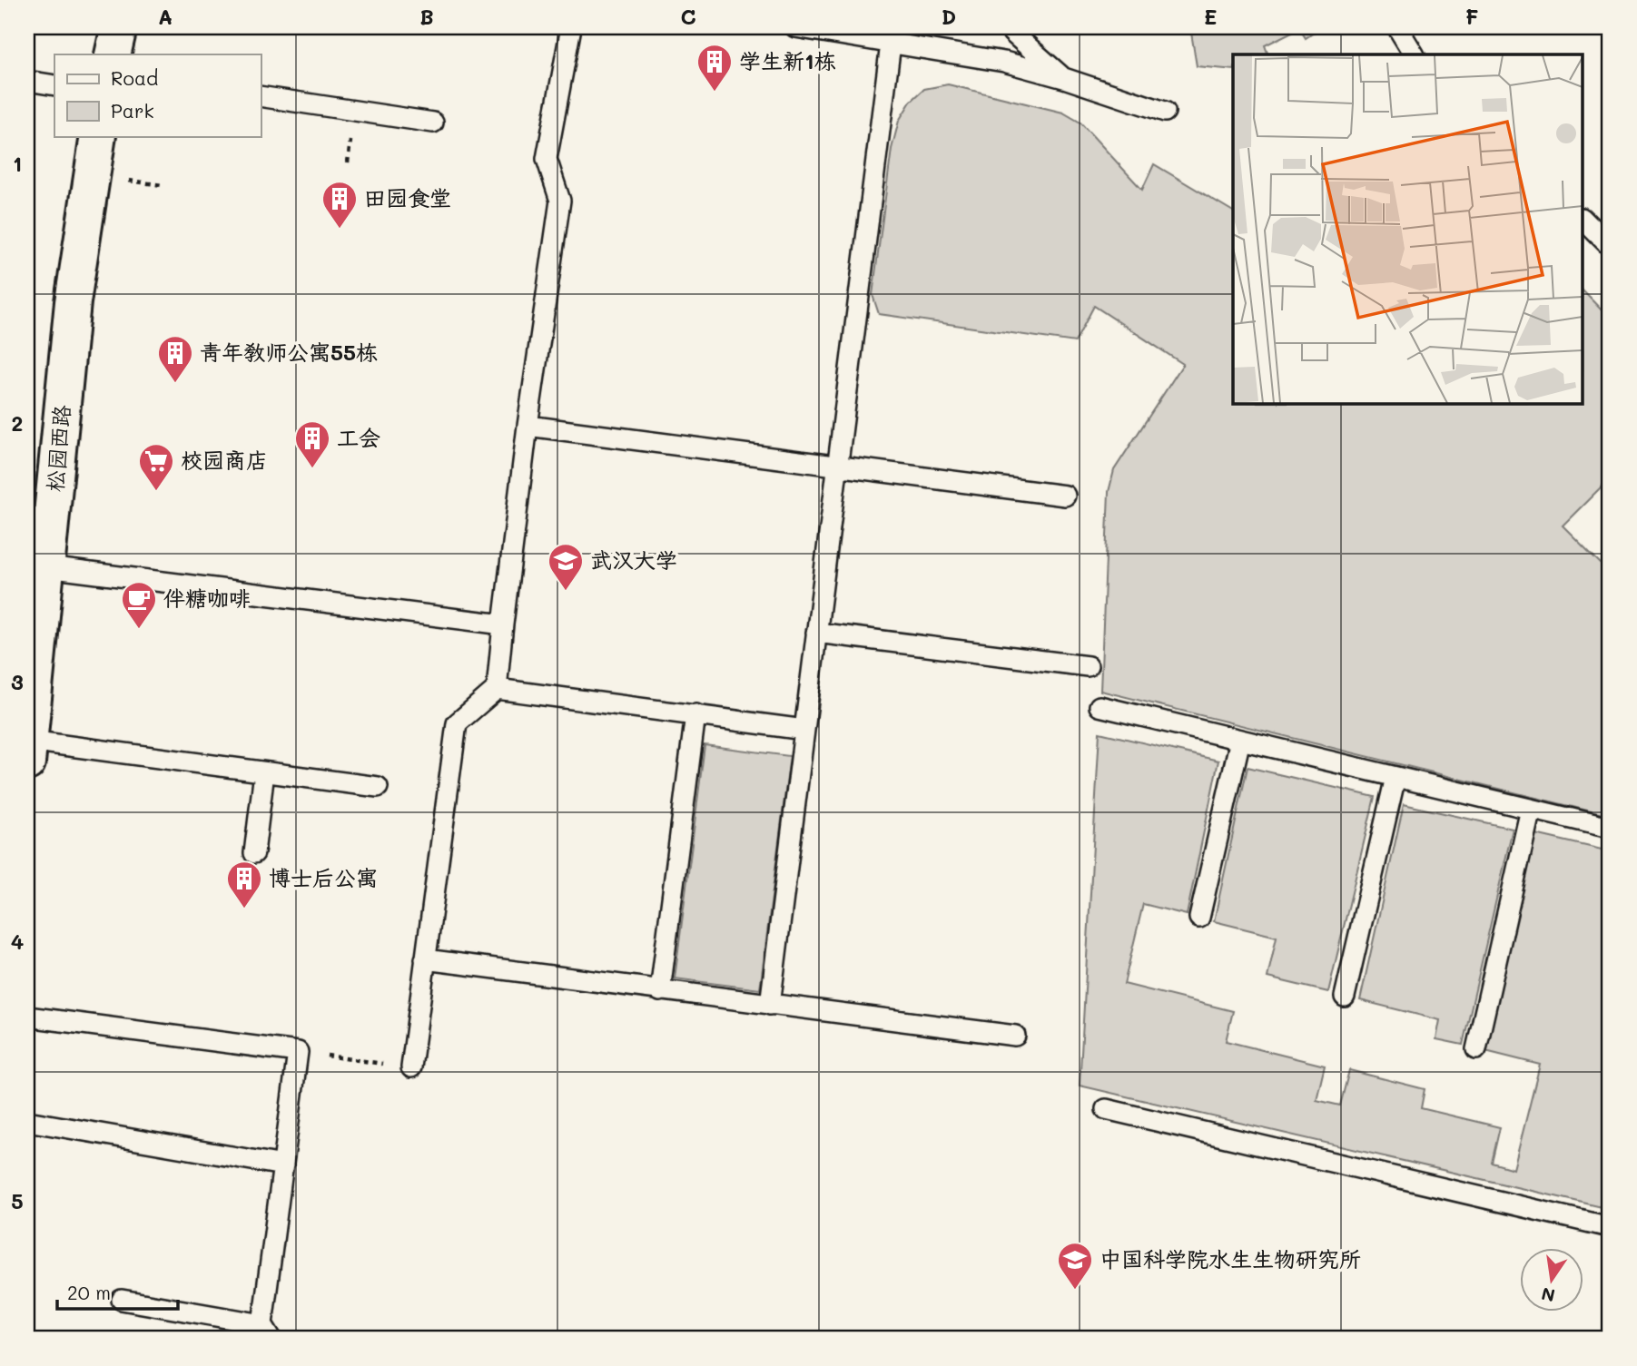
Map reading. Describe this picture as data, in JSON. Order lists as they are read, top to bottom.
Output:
{
  "streets": {
    "street": ["松园西路"]
  },
  "places": {
    "building": [
      "学生新1栋",
      "田园食堂",
      "青年教师公寓55栋",
      "工会",
      "博士后公寓"
    ],
    "supermarket": ["校园商店"],
    "school or university": ["武汉大学", "中国科学院水生生物研究所"],
    "cafe": ["伴糖咖啡"]
  },
  "legend": ["Road", "Park"],
  "scale_bar": "20 m",
  "north": "bottom",
  "grid": {
    "columns": [
      "A",
      "B",
      "C",
      "D",
      "E",
      "F"
    ],
    "rows": [
      "1",
      "2",
      "3",
      "4",
      "5"
    ]
  }
}
